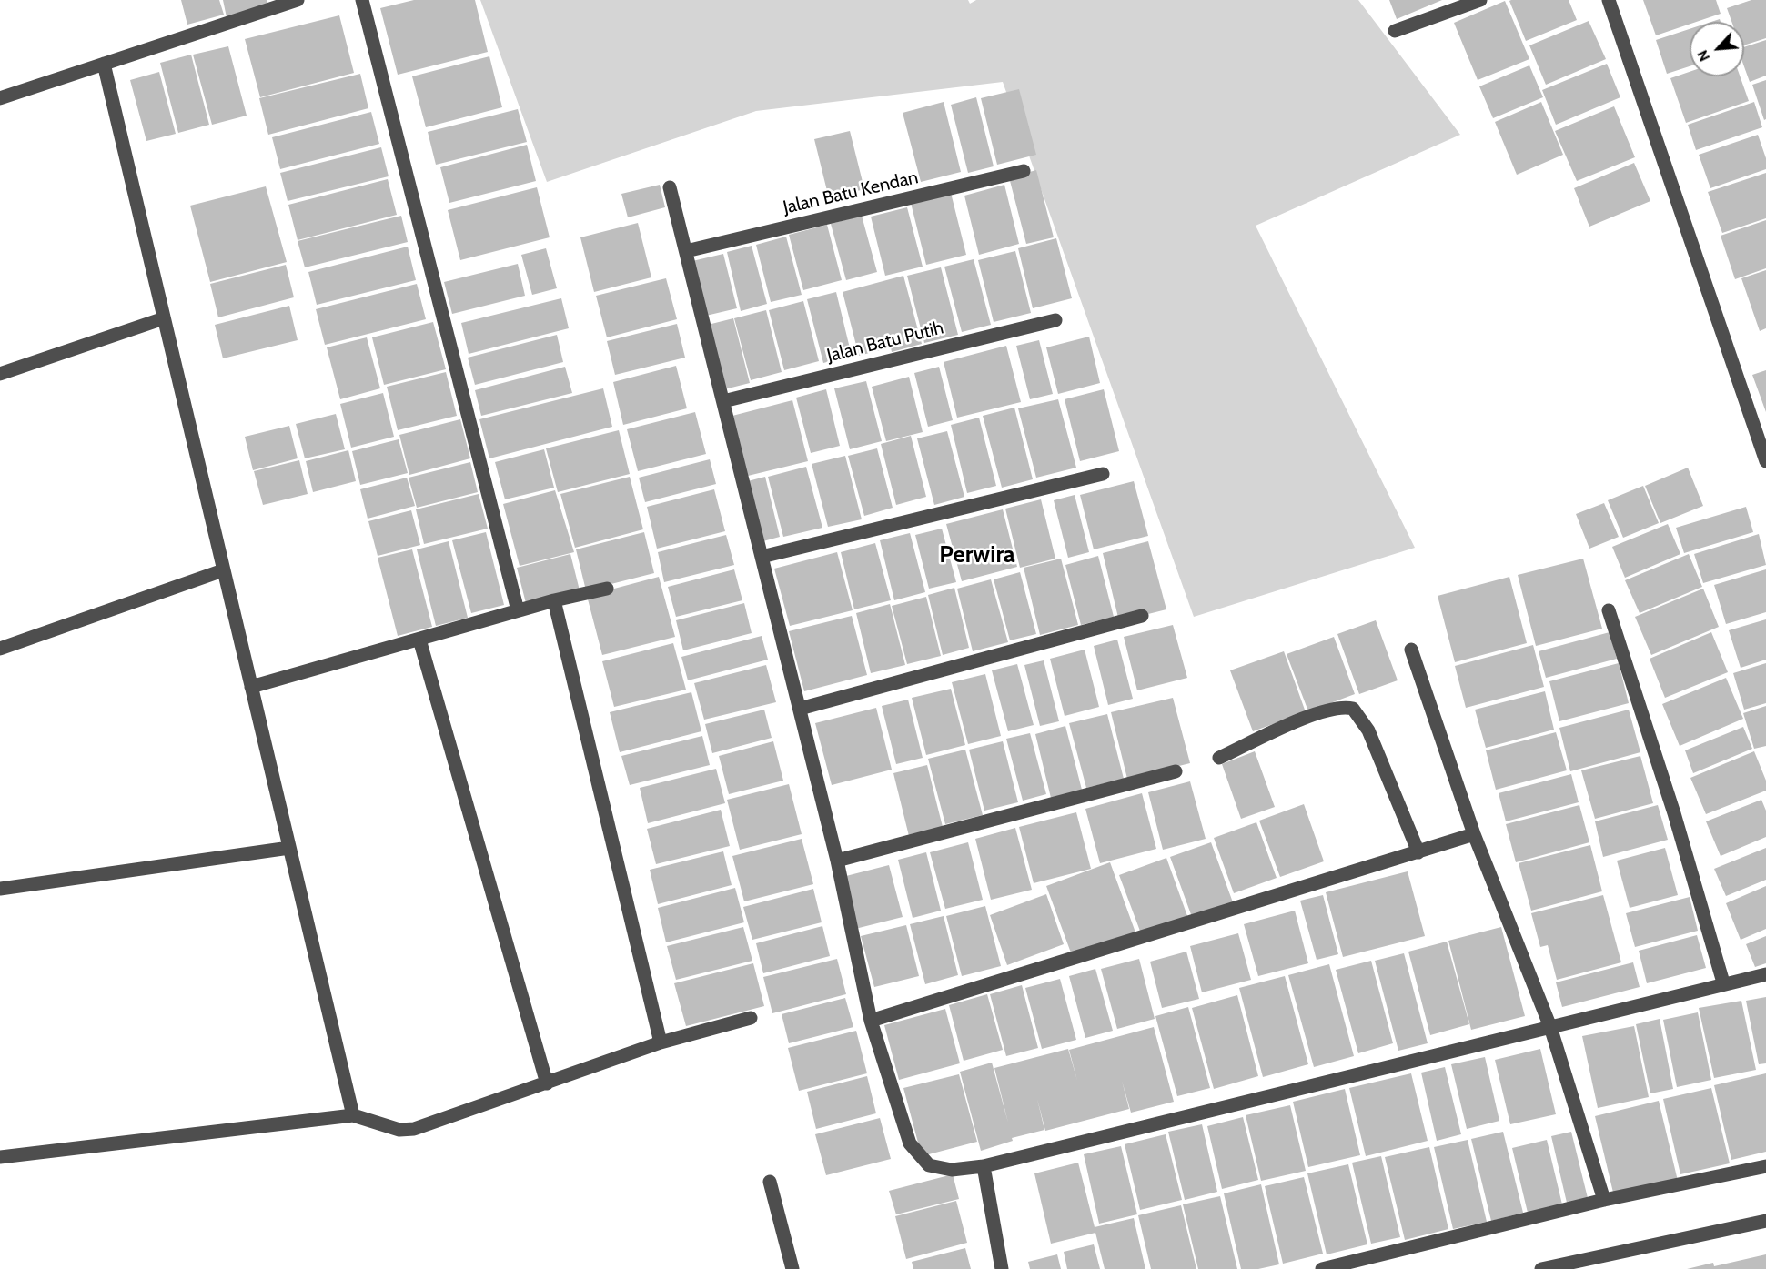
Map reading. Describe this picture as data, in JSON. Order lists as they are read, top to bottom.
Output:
{
  "streets": {
    "street": ["Jalan Batu Kendan", "Jalan Batu Putih"]
  },
  "districts": ["Perwira"],
  "north": "bottom left"
}
